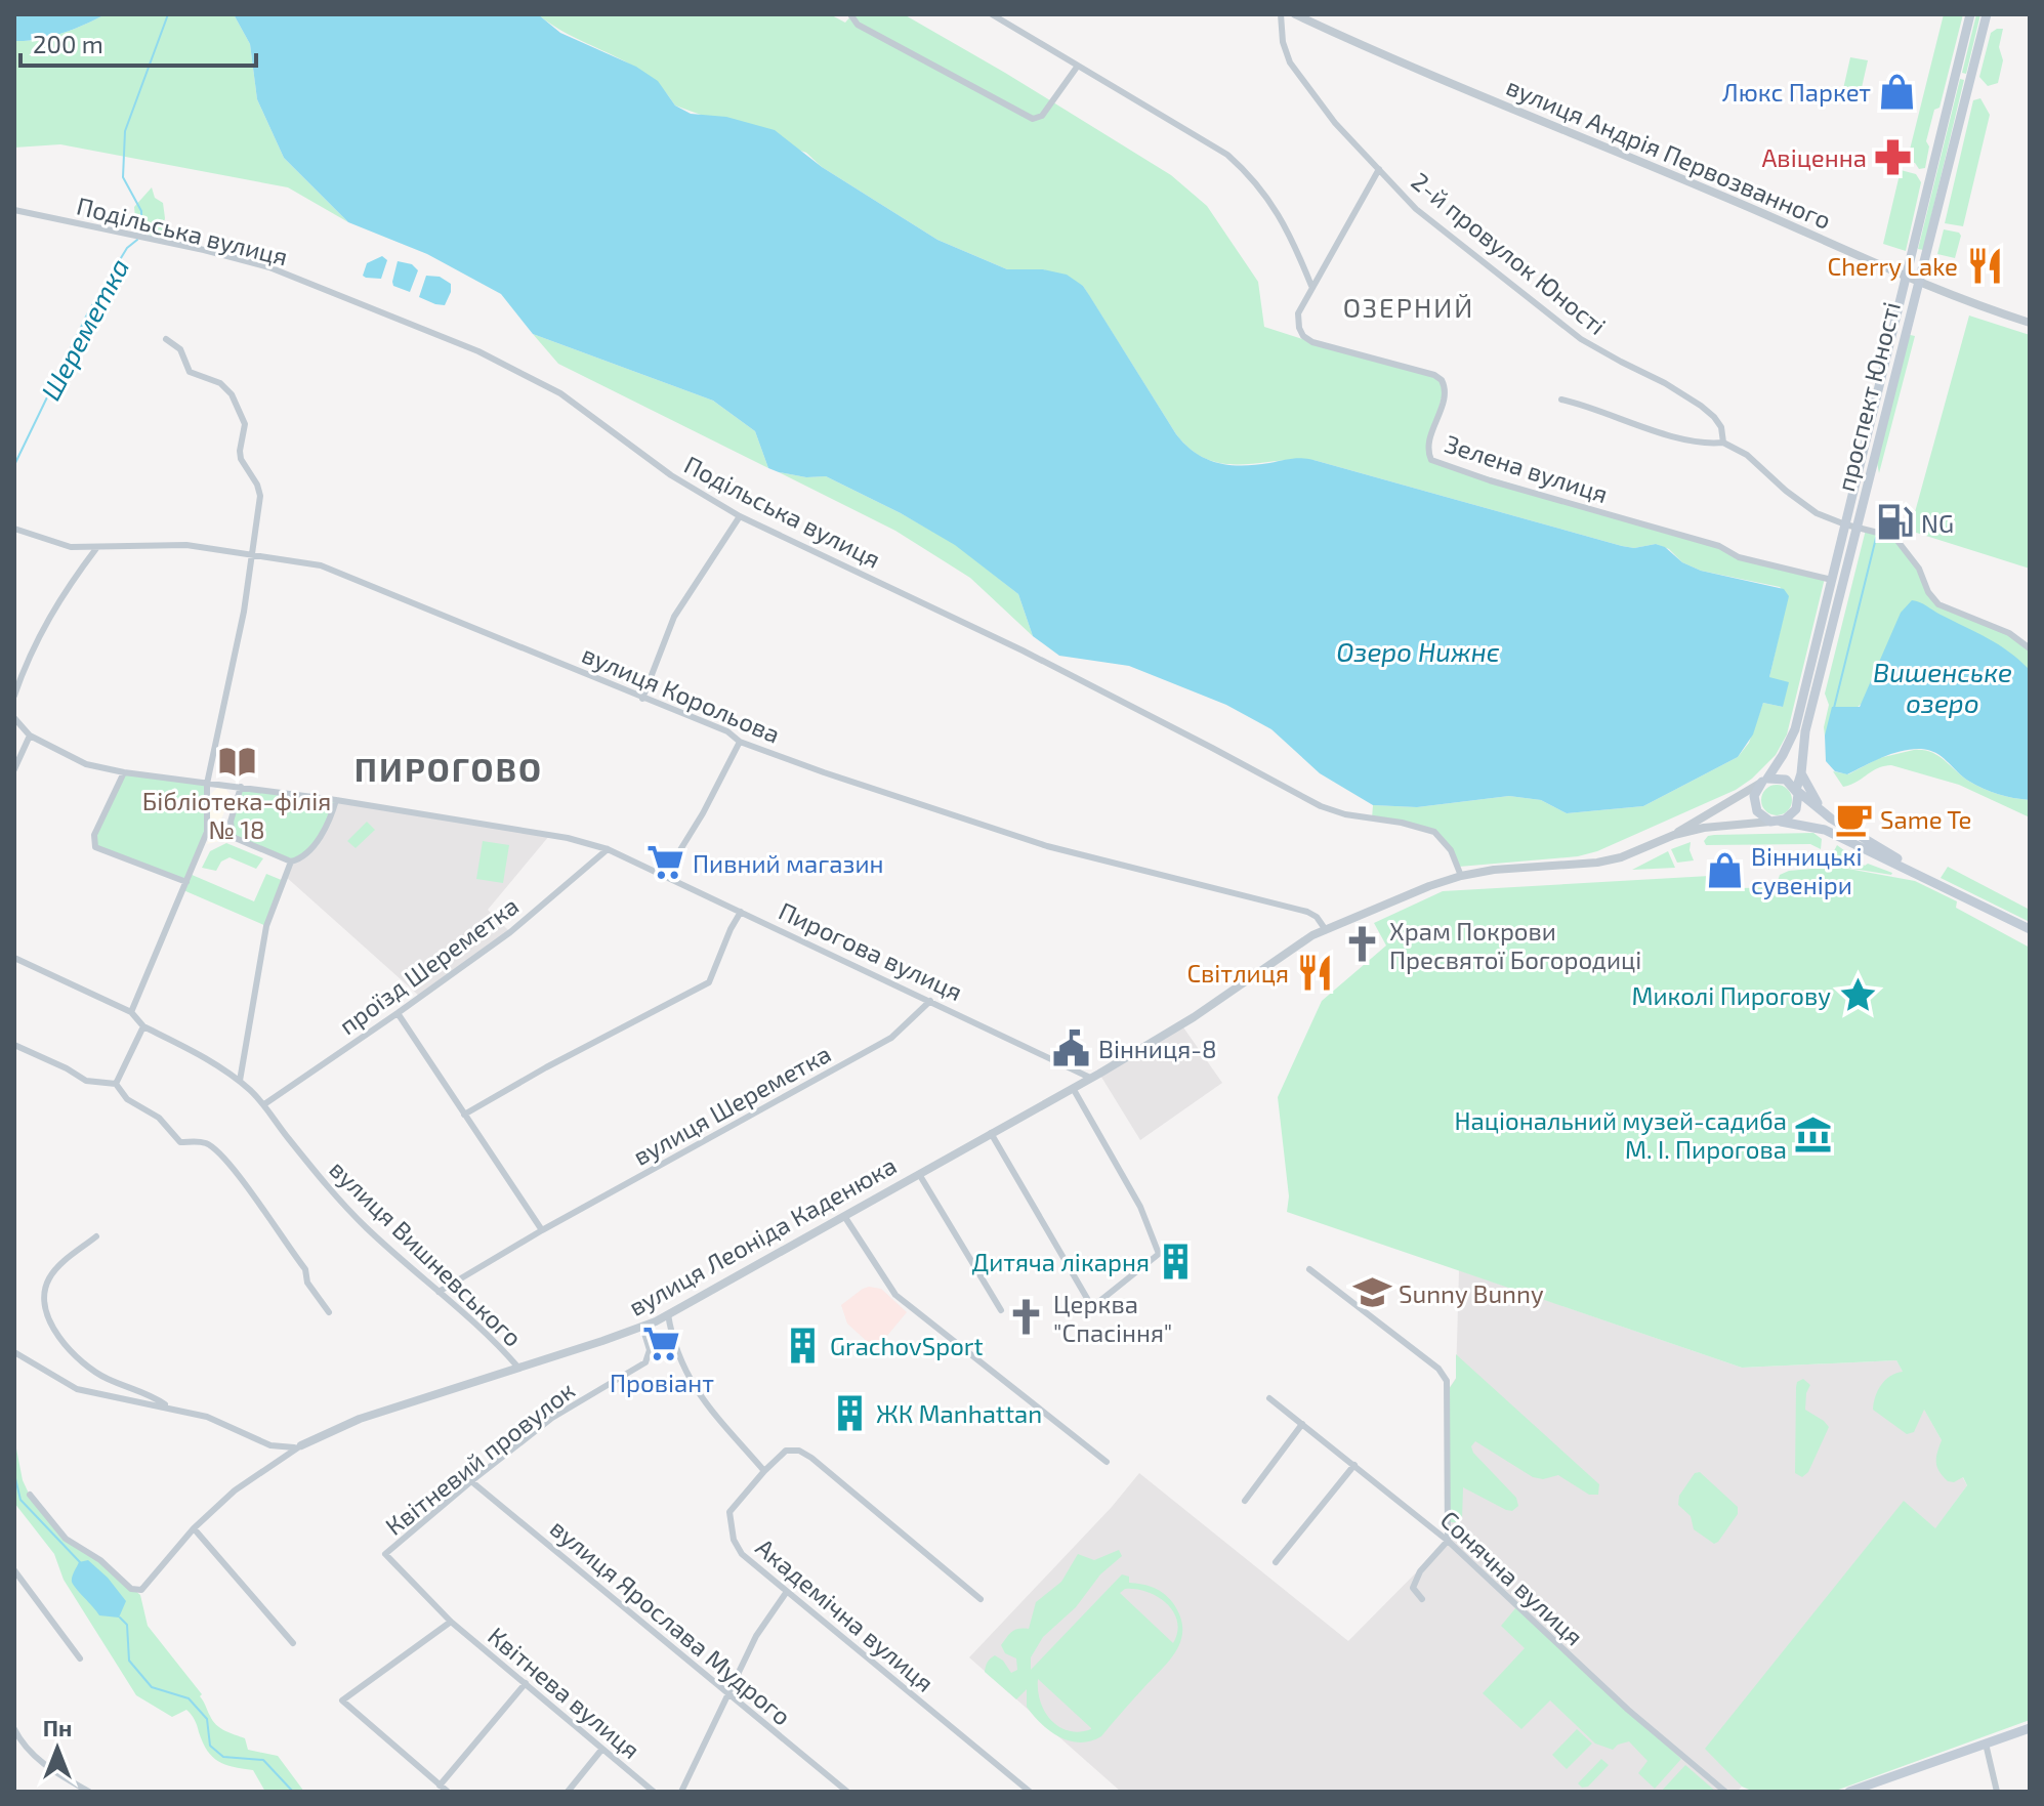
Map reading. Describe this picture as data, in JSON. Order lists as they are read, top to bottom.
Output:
{
  "streets": {
    "main road": ["проспект Юності"],
    "street": [
      "вулиця Андрія Первозванного",
      "Подільська вулиця",
      "2-й провулок Юності",
      "Зелена вулиця",
      "вулиця Корольова",
      "Пирогова вулиця",
      "проїзд Шереметка",
      "вулиця Шереметка",
      "вулиця Леоніда Каденюка",
      "вулиця Вишневського",
      "Квітневий провулок",
      "Сонячна вулиця",
      "Академічна вулиця",
      "вулиця Ярослава Мудрого",
      "Квітнева вулиця"
    ]
  },
  "crossings": [
    ["вулиця Андрія Первозванного", "проспект Юності"],
    ["2-й провулок Юності", "проспект Юності"],
    ["2-й провулок Юності", "Зелена вулиця"],
    ["проспект Юності", "Зелена вулиця"],
    ["Пирогова вулиця", "проїзд Шереметка"],
    ["Пирогова вулиця", "вулиця Шереметка"],
    ["Пирогова вулиця", "вулиця Леоніда Каденюка"],
    ["проїзд Шереметка", "вулиця Вишневського"],
    ["вулиця Шереметка", "вулиця Вишневського"],
    ["вулиця Леоніда Каденюка", "вулиця Вишневського"],
    ["вулиця Леоніда Каденюка", "Квітневий провулок"],
    ["Квітневий провулок", "вулиця Ярослава Мудрого"],
    ["Квітневий провулок", "Квітнева вулиця"]
  ],
  "districts": ["ОЗЕРНИЙ", "ПИРОГОВО"],
  "water": ["Шереметка", "Озеро Нижнє", "Вишенське озеро"],
  "places": {
    "shop": ["Люкс Паркет", "Вінницькі сувеніри"],
    "pharmacy": ["Авіценна"],
    "restaurant": ["Cherry Lake", "Світлиця"],
    "fuel station": ["NG"],
    "library": ["Бібліотека-філія № 18"],
    "cafe": ["Same Te"],
    "supermarket": ["Пивний магазин", "Провіант"],
    "church": ["Храм Покрови Пресвятої Богородиці", "Церква \"Спасіння\""],
    "place": ["Миколі Пирогову"],
    "public building": ["Вінниця-8"],
    "museum": ["Національний музей-садиба М. І. Пирогова"],
    "building": ["Дитяча лікарня", "GrachovSport", "ЖК Manhattan"],
    "school or university": ["Sunny Bunny"]
  },
  "scale_bar": "200 m",
  "north": "top"
}
